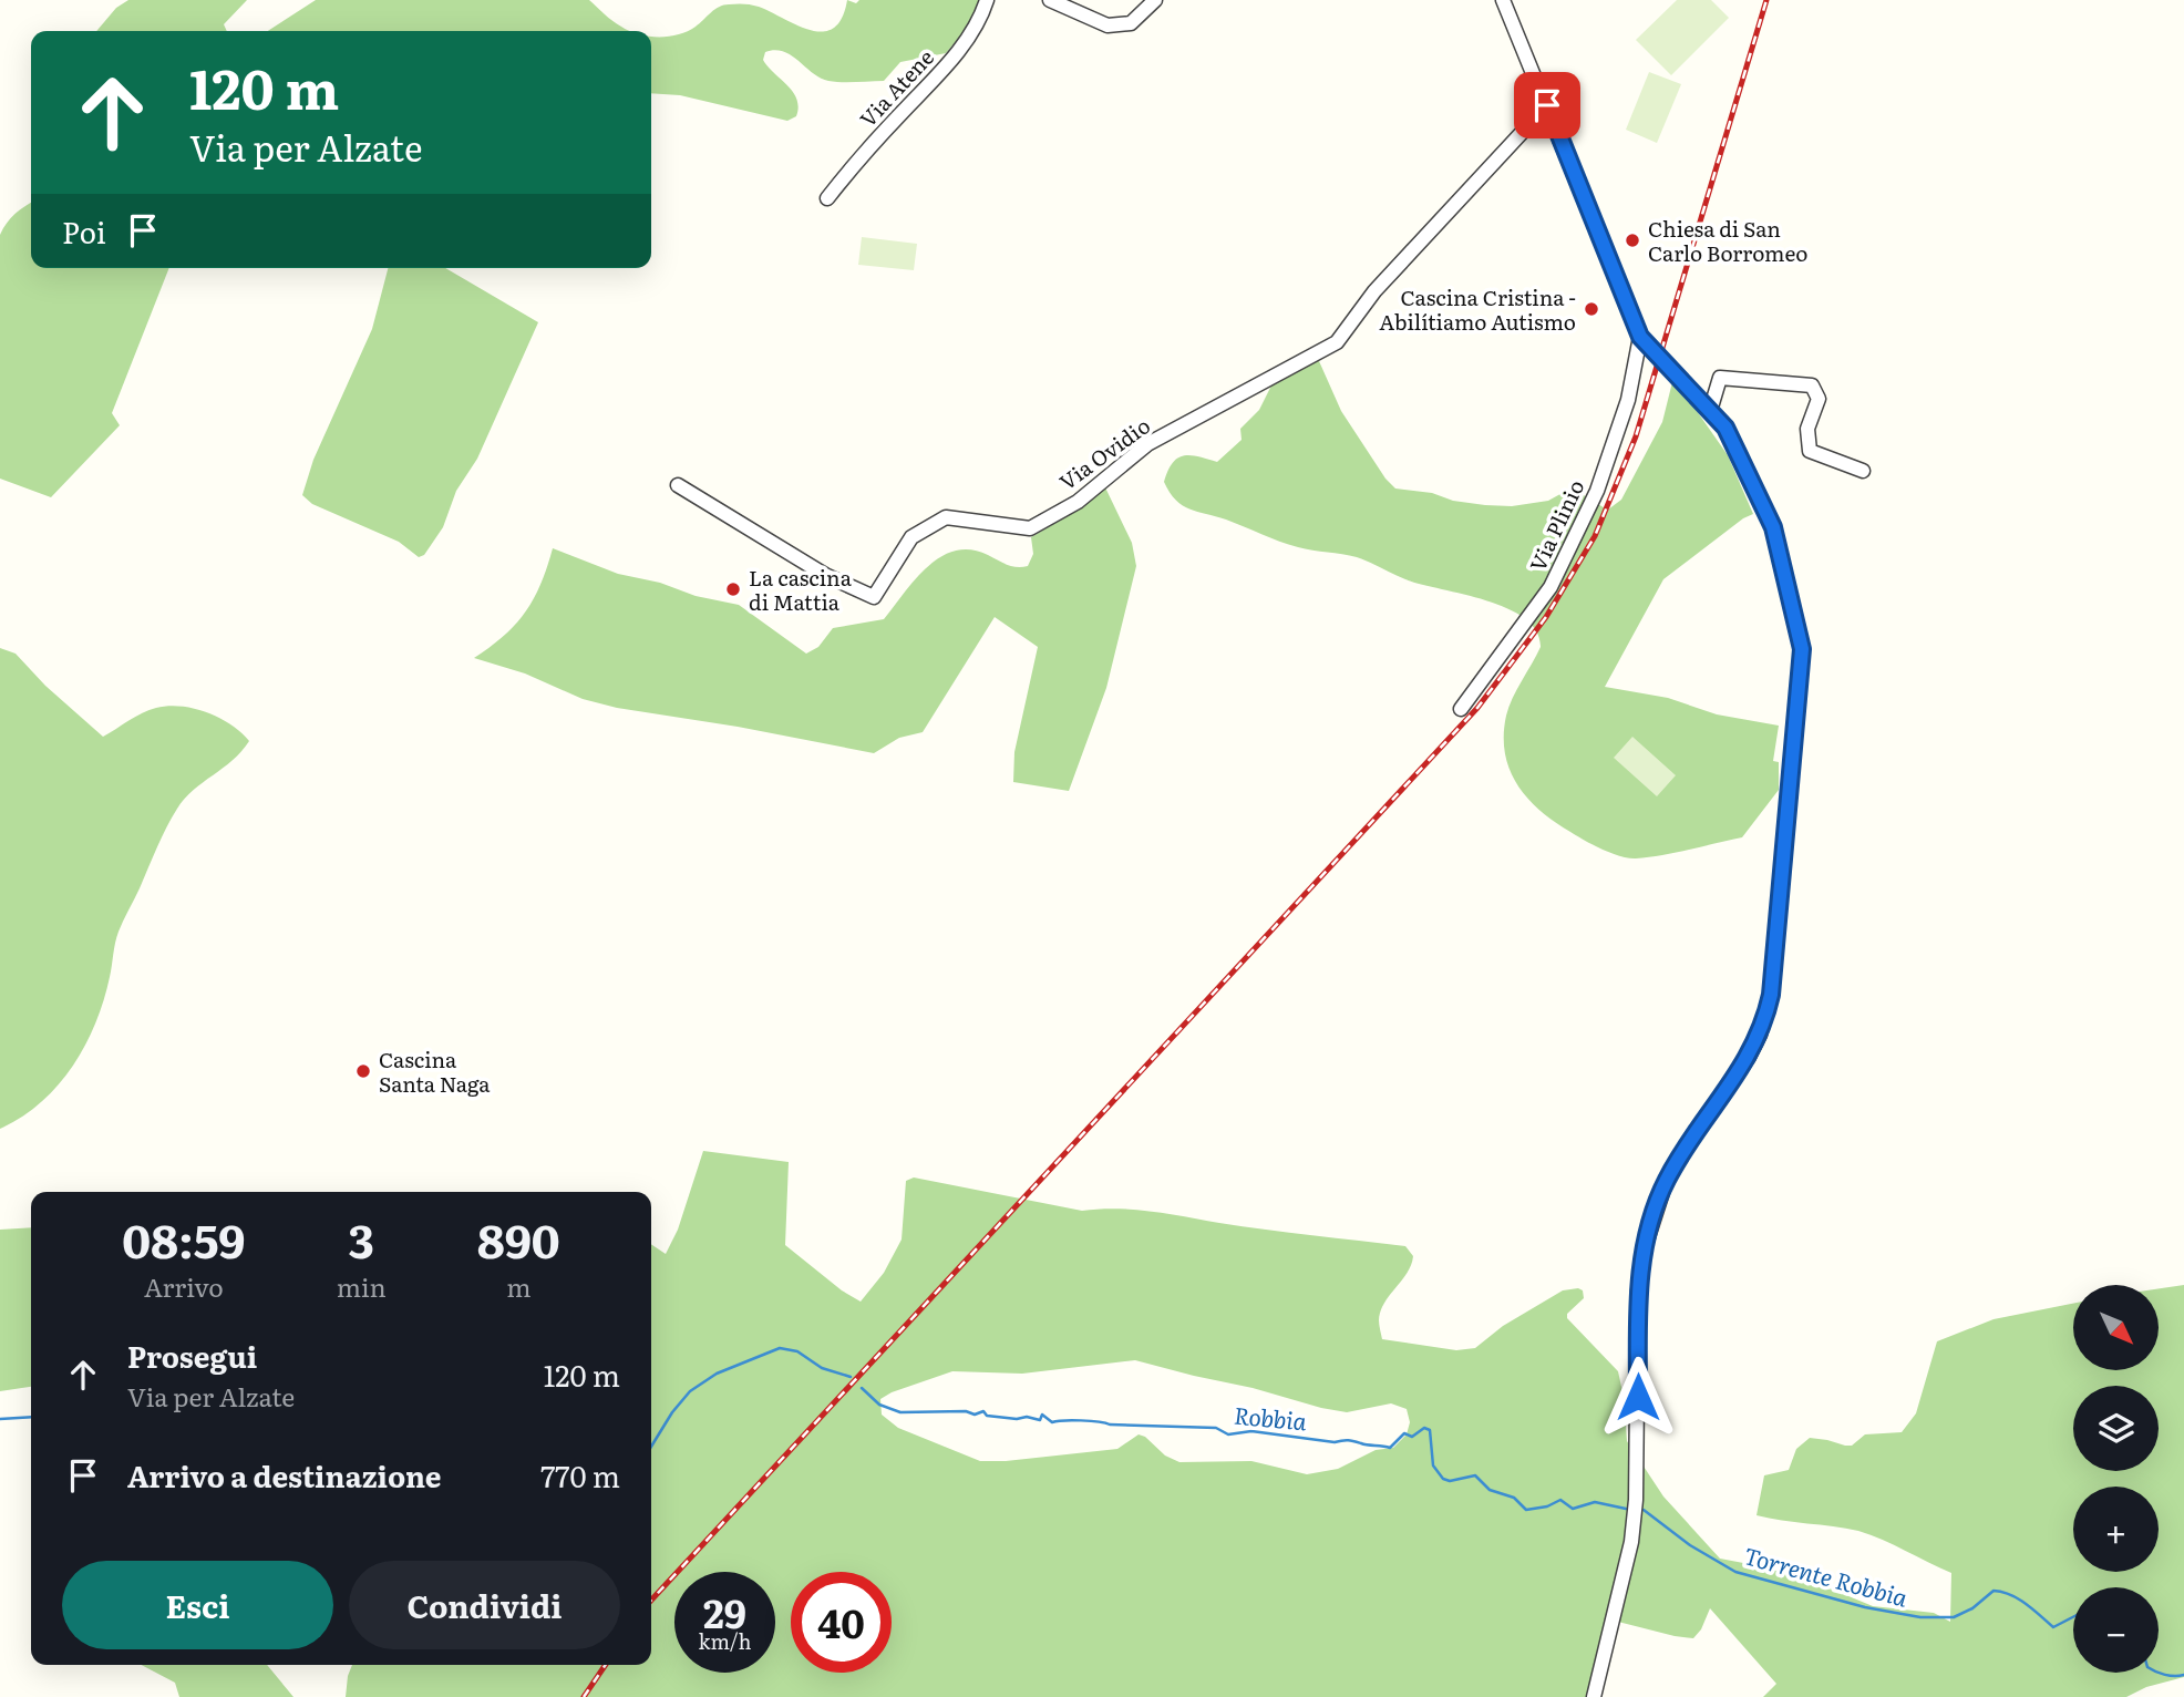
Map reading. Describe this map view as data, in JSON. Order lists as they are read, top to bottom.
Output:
{
  "streets": {
    "street": ["Via Atene", "Via Ovidio", "Via Plinio"]
  },
  "water": ["Robbia", "Torrente Robbia"],
  "places": [
    "Chiesa di San Carlo Borromeo",
    "Cascina Cristina - Abilítiamo Autismo",
    "La cascina di Mattia",
    "Cascina Santa Naga"
  ],
  "north": "bottom right",
  "page": {
    "turn": ["120 m", "Via per Alzate"],
    "then": "Poi",
    "eta": [
      "08:59",
      "Arrivo",
      "3",
      "min",
      "890",
      "m"
    ],
    "map_buttons": ["+", "−"],
    "list": [
      {
        "name": "Prosegui",
        "note": "Via per Alzate",
        "value": "120 m"
      },
      {
        "name": "Arrivo a destinazione",
        "value": "770 m"
      }
    ],
    "buttons": ["Esci", "Condividi"],
    "speed": "29 km/h",
    "limit": "40"
  }
}
